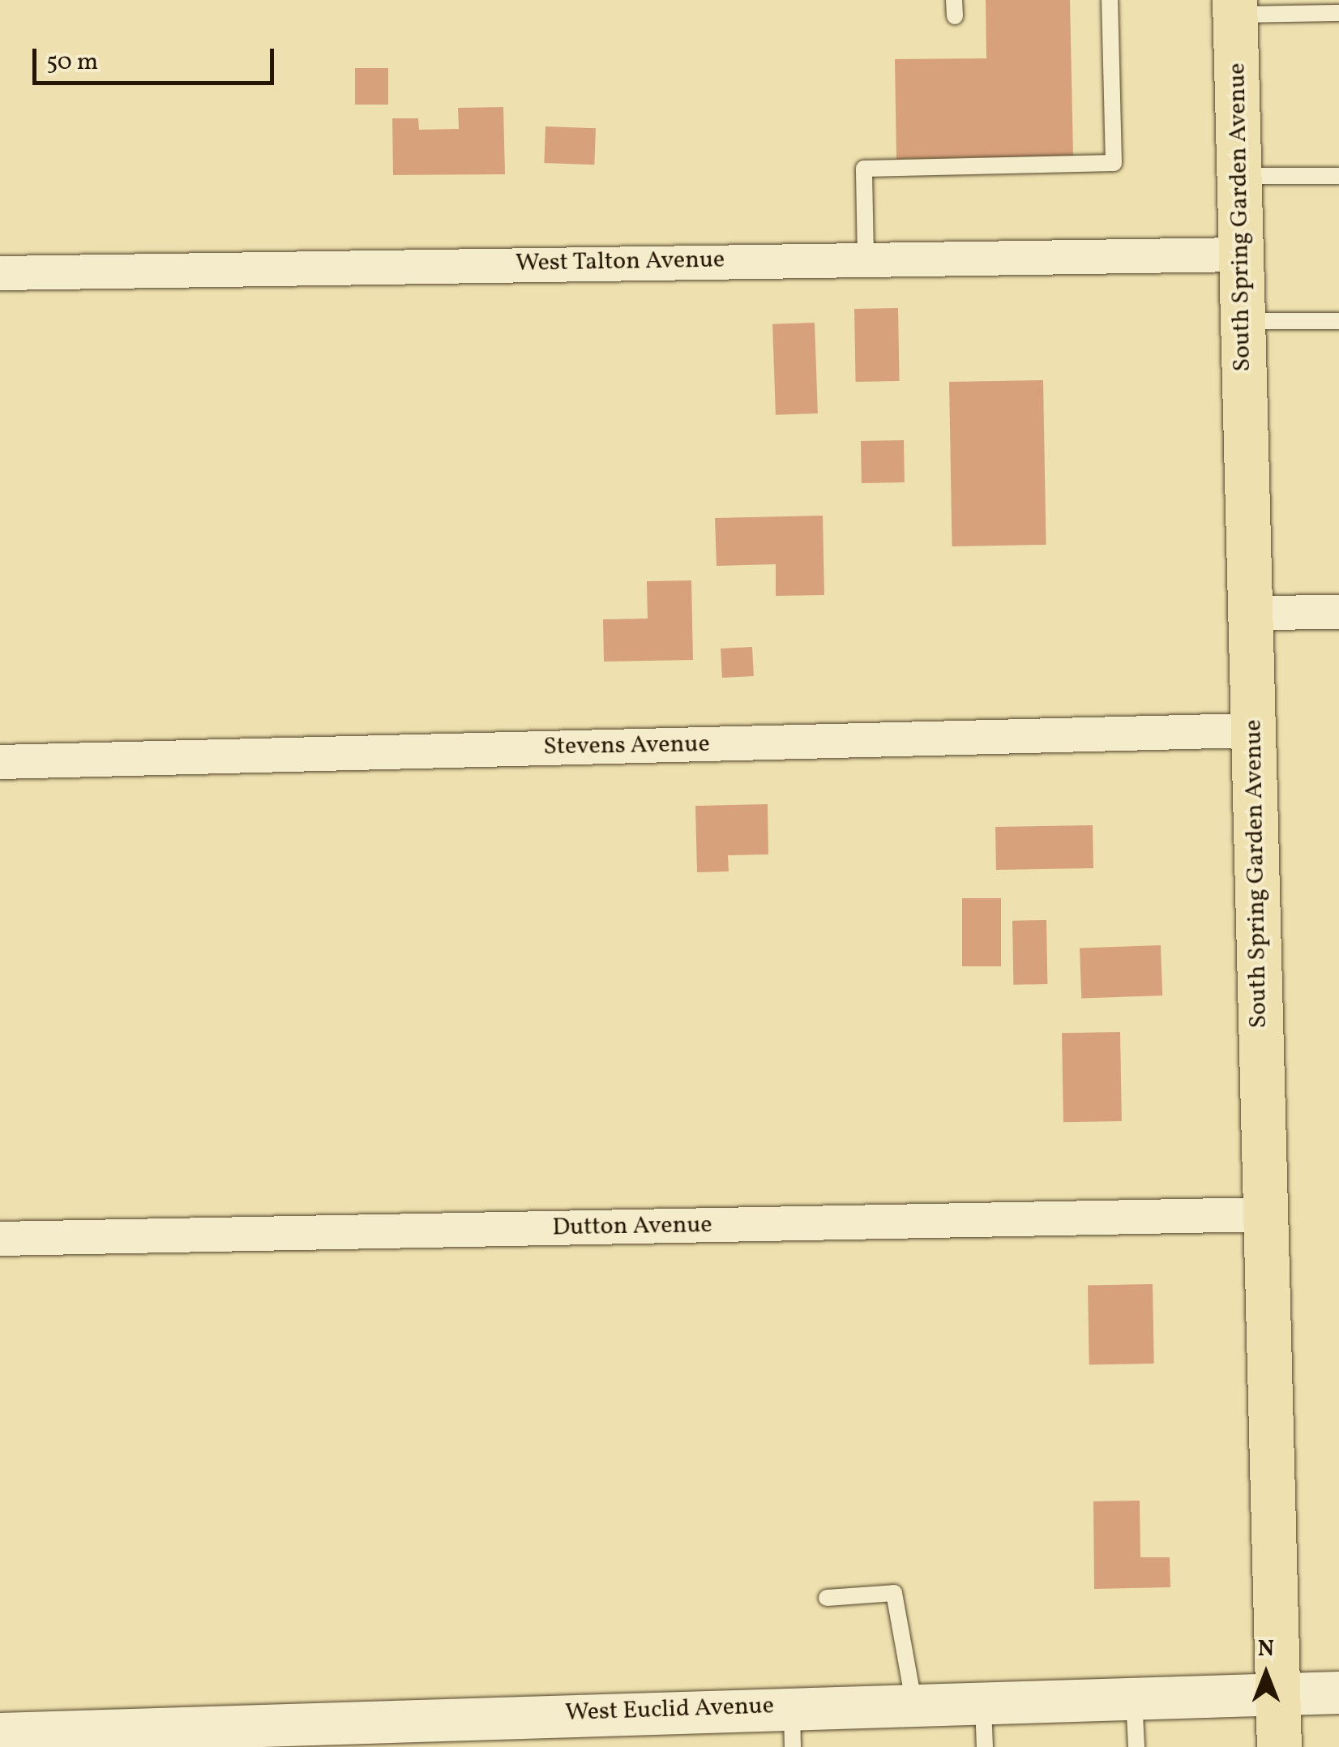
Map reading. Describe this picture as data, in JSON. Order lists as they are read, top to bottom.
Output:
{
  "streets": {
    "highway": ["South Spring Garden Avenue"],
    "street": [
      "West Talton Avenue",
      "Stevens Avenue",
      "Dutton Avenue",
      "West Euclid Avenue"
    ]
  },
  "crossings": [
    ["South Spring Garden Avenue", "West Talton Avenue"],
    ["South Spring Garden Avenue", "Stevens Avenue"],
    ["South Spring Garden Avenue", "Dutton Avenue"],
    ["South Spring Garden Avenue", "West Euclid Avenue"]
  ],
  "scale_bar": "50 m",
  "north": "top"
}
